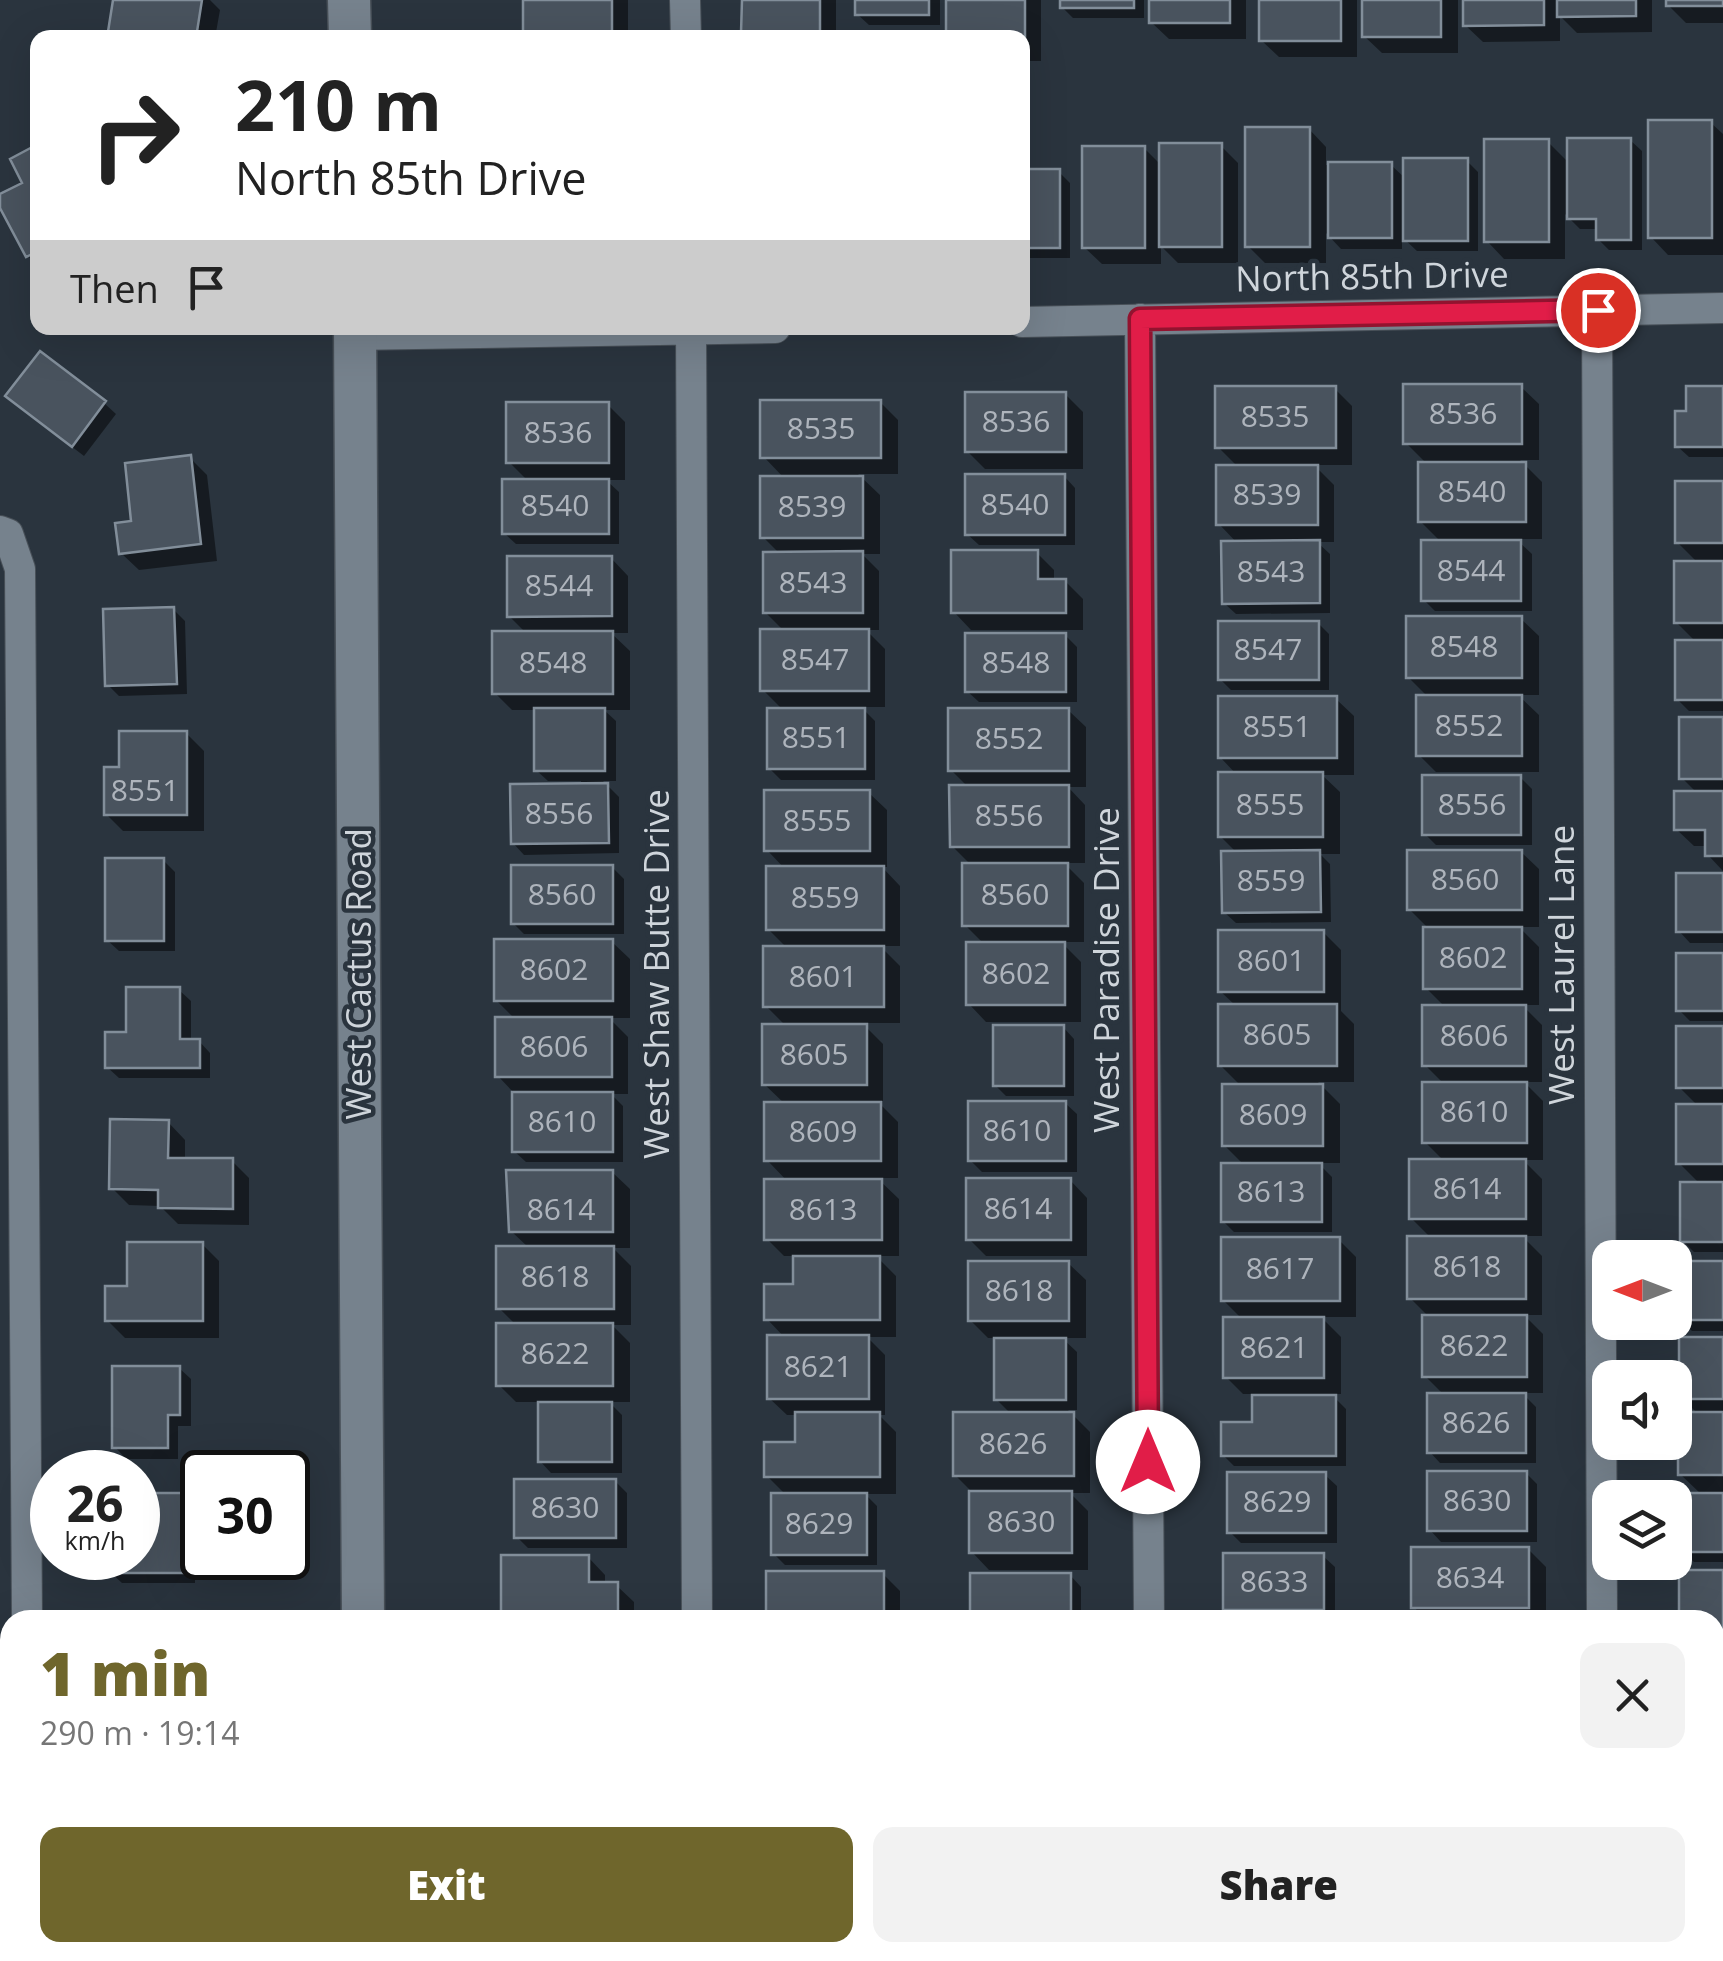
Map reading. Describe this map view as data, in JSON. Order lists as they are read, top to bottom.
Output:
{
  "streets": {
    "main road": ["West Cactus Road"],
    "street": [
      "North 85th Drive",
      "West Laurel Lane",
      "West Paradise Drive",
      "West Shaw Butte Drive"
    ]
  },
  "crossings": [
    ["North 85th Drive", "West Laurel Lane"],
    ["North 85th Drive", "West Paradise Drive"]
  ],
  "house_numbers": [
    "8536",
    "8535",
    "8536",
    "8535",
    "8536",
    "8540",
    "8539",
    "8540",
    "8540",
    "8539",
    "8544",
    "8543",
    "8543",
    "8544",
    "8548",
    "8547",
    "8547",
    "8548",
    "8548",
    "8552",
    "8551",
    "8551",
    "8552",
    "8551",
    "8555",
    "8556",
    "8556",
    "8556",
    "8555",
    "8560",
    "8559",
    "8560",
    "8560",
    "8559",
    "8602",
    "8601",
    "8602",
    "8602",
    "8601",
    "8605",
    "8606",
    "8606",
    "8605",
    "8610",
    "8609",
    "8610",
    "8610",
    "8609",
    "8614",
    "8613",
    "8614",
    "8614",
    "8613",
    "8618",
    "8617",
    "8618",
    "8618",
    "8622",
    "8621",
    "8622",
    "8621",
    "8626",
    "8626",
    "8630",
    "8629",
    "8630",
    "8630",
    "8629",
    "8634",
    "8633"
  ],
  "north": "left",
  "page": {
    "turn": ["210 m", "North 85th Drive"],
    "then": "Then",
    "speed": "26 km/h",
    "limit": "30",
    "heading": ["1 min", "290 m · 19:14"],
    "buttons": ["Exit", "Share"]
  }
}
